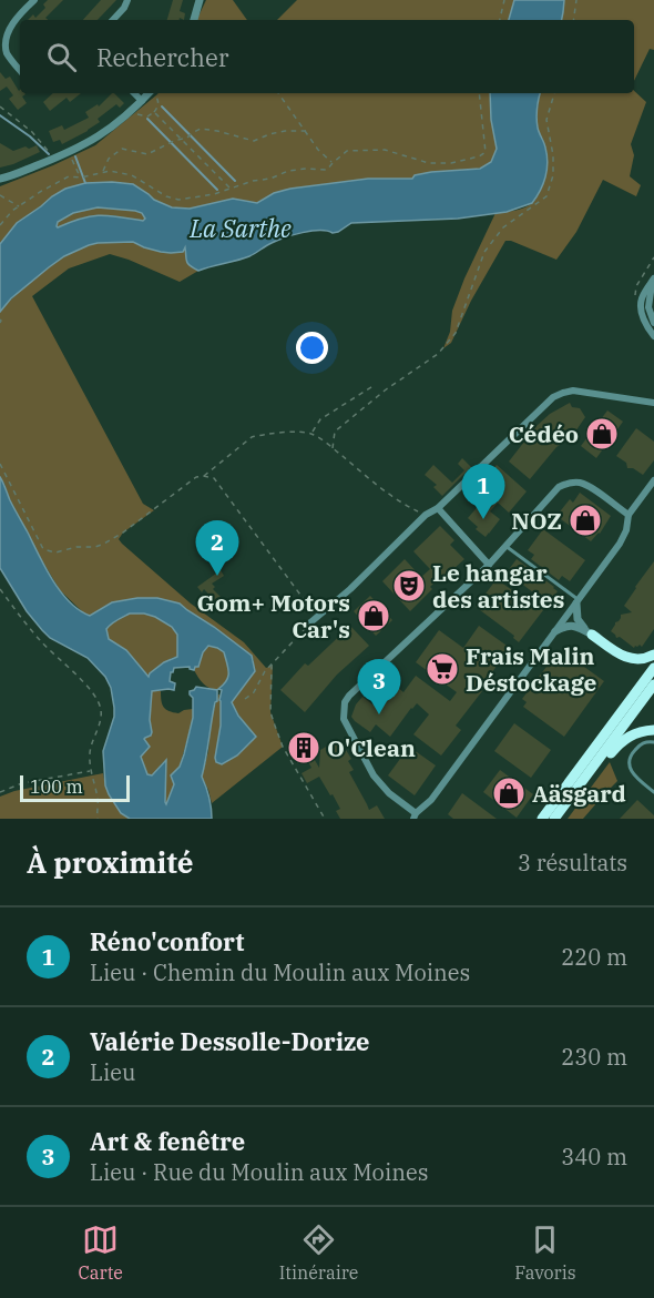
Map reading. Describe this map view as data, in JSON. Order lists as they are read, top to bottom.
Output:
{
  "water": ["La Sarthe"],
  "places": {
    "shop": [
      "Cédéo",
      "NOZ",
      "Gom+ Motors Car's",
      "Aäsgard"
    ],
    "theatre": ["Le hangar des artistes"],
    "supermarket": ["Frais Malin Déstockage"],
    "building": ["O'Clean"]
  },
  "scale_bar": "100 m",
  "page": {
    "search": "Rechercher",
    "pins": ["1", "2", "3"],
    "scale": "100 m",
    "heading": ["À proximité", "3 résultats"],
    "list": [
      {
        "mark": "1",
        "name": "Réno'confort",
        "note": "Lieu · Chemin du Moulin aux Moines",
        "value": "220 m"
      },
      {
        "mark": "2",
        "name": "Valérie Dessolle-Dorize",
        "note": "Lieu",
        "value": "230 m"
      },
      {
        "mark": "3",
        "name": "Art & fenêtre",
        "note": "Lieu · Rue du Moulin aux Moines",
        "value": "340 m"
      }
    ],
    "nav": ["Carte", "Itinéraire", "Favoris"]
  }
}
